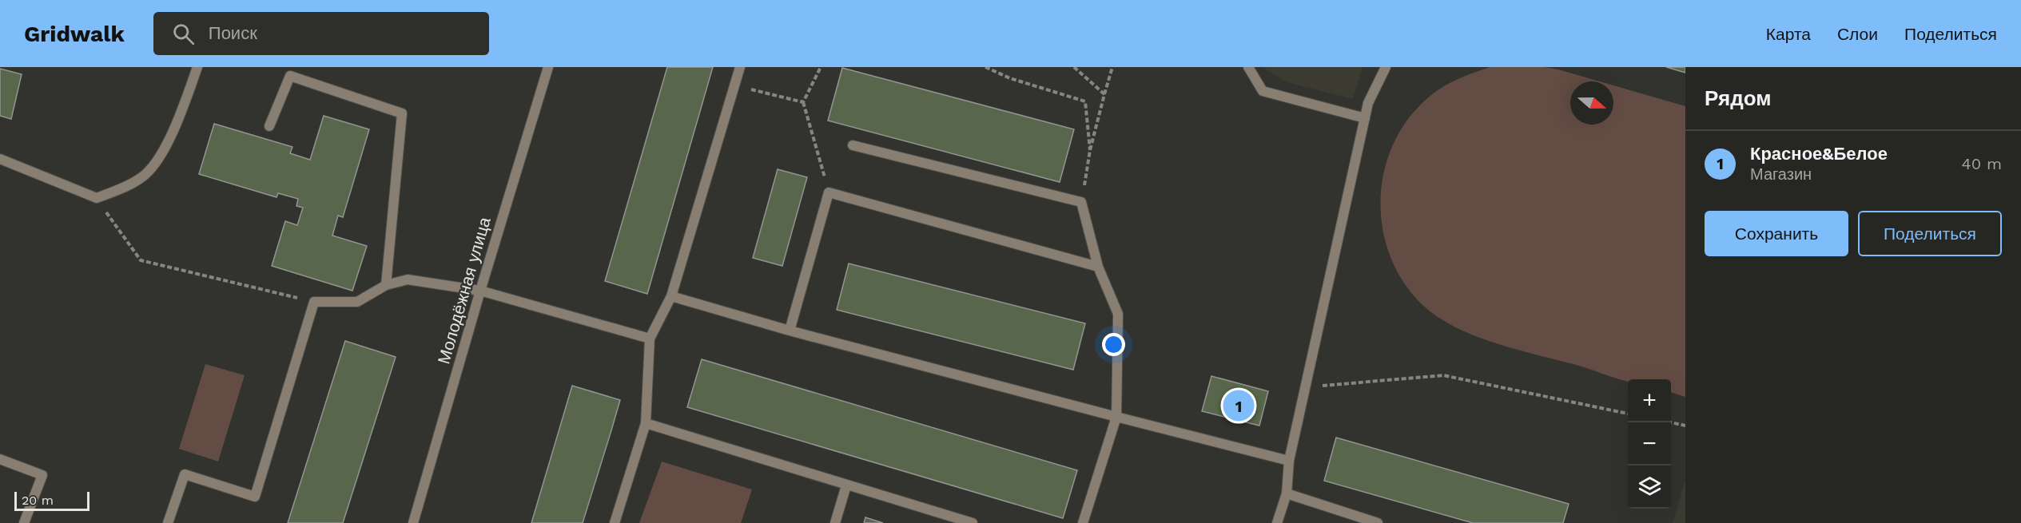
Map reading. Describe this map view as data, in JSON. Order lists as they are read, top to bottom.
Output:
{
  "streets": {
    "street": ["Молодёжная улица"]
  },
  "scale_bar": "20 m",
  "north": "right",
  "page": {
    "header": "Gridwalk",
    "search": "Поиск",
    "nav": ["Карта", "Слои", "Поделиться"],
    "heading": "Рядом",
    "list": [
      {
        "mark": "1",
        "name": "Красное&Белое",
        "note": "Магазин",
        "value": "40 m"
      }
    ],
    "buttons": ["Сохранить", "Поделиться"],
    "map_buttons": ["+", "−"],
    "pins": "1",
    "scale": "20 m"
  }
}
